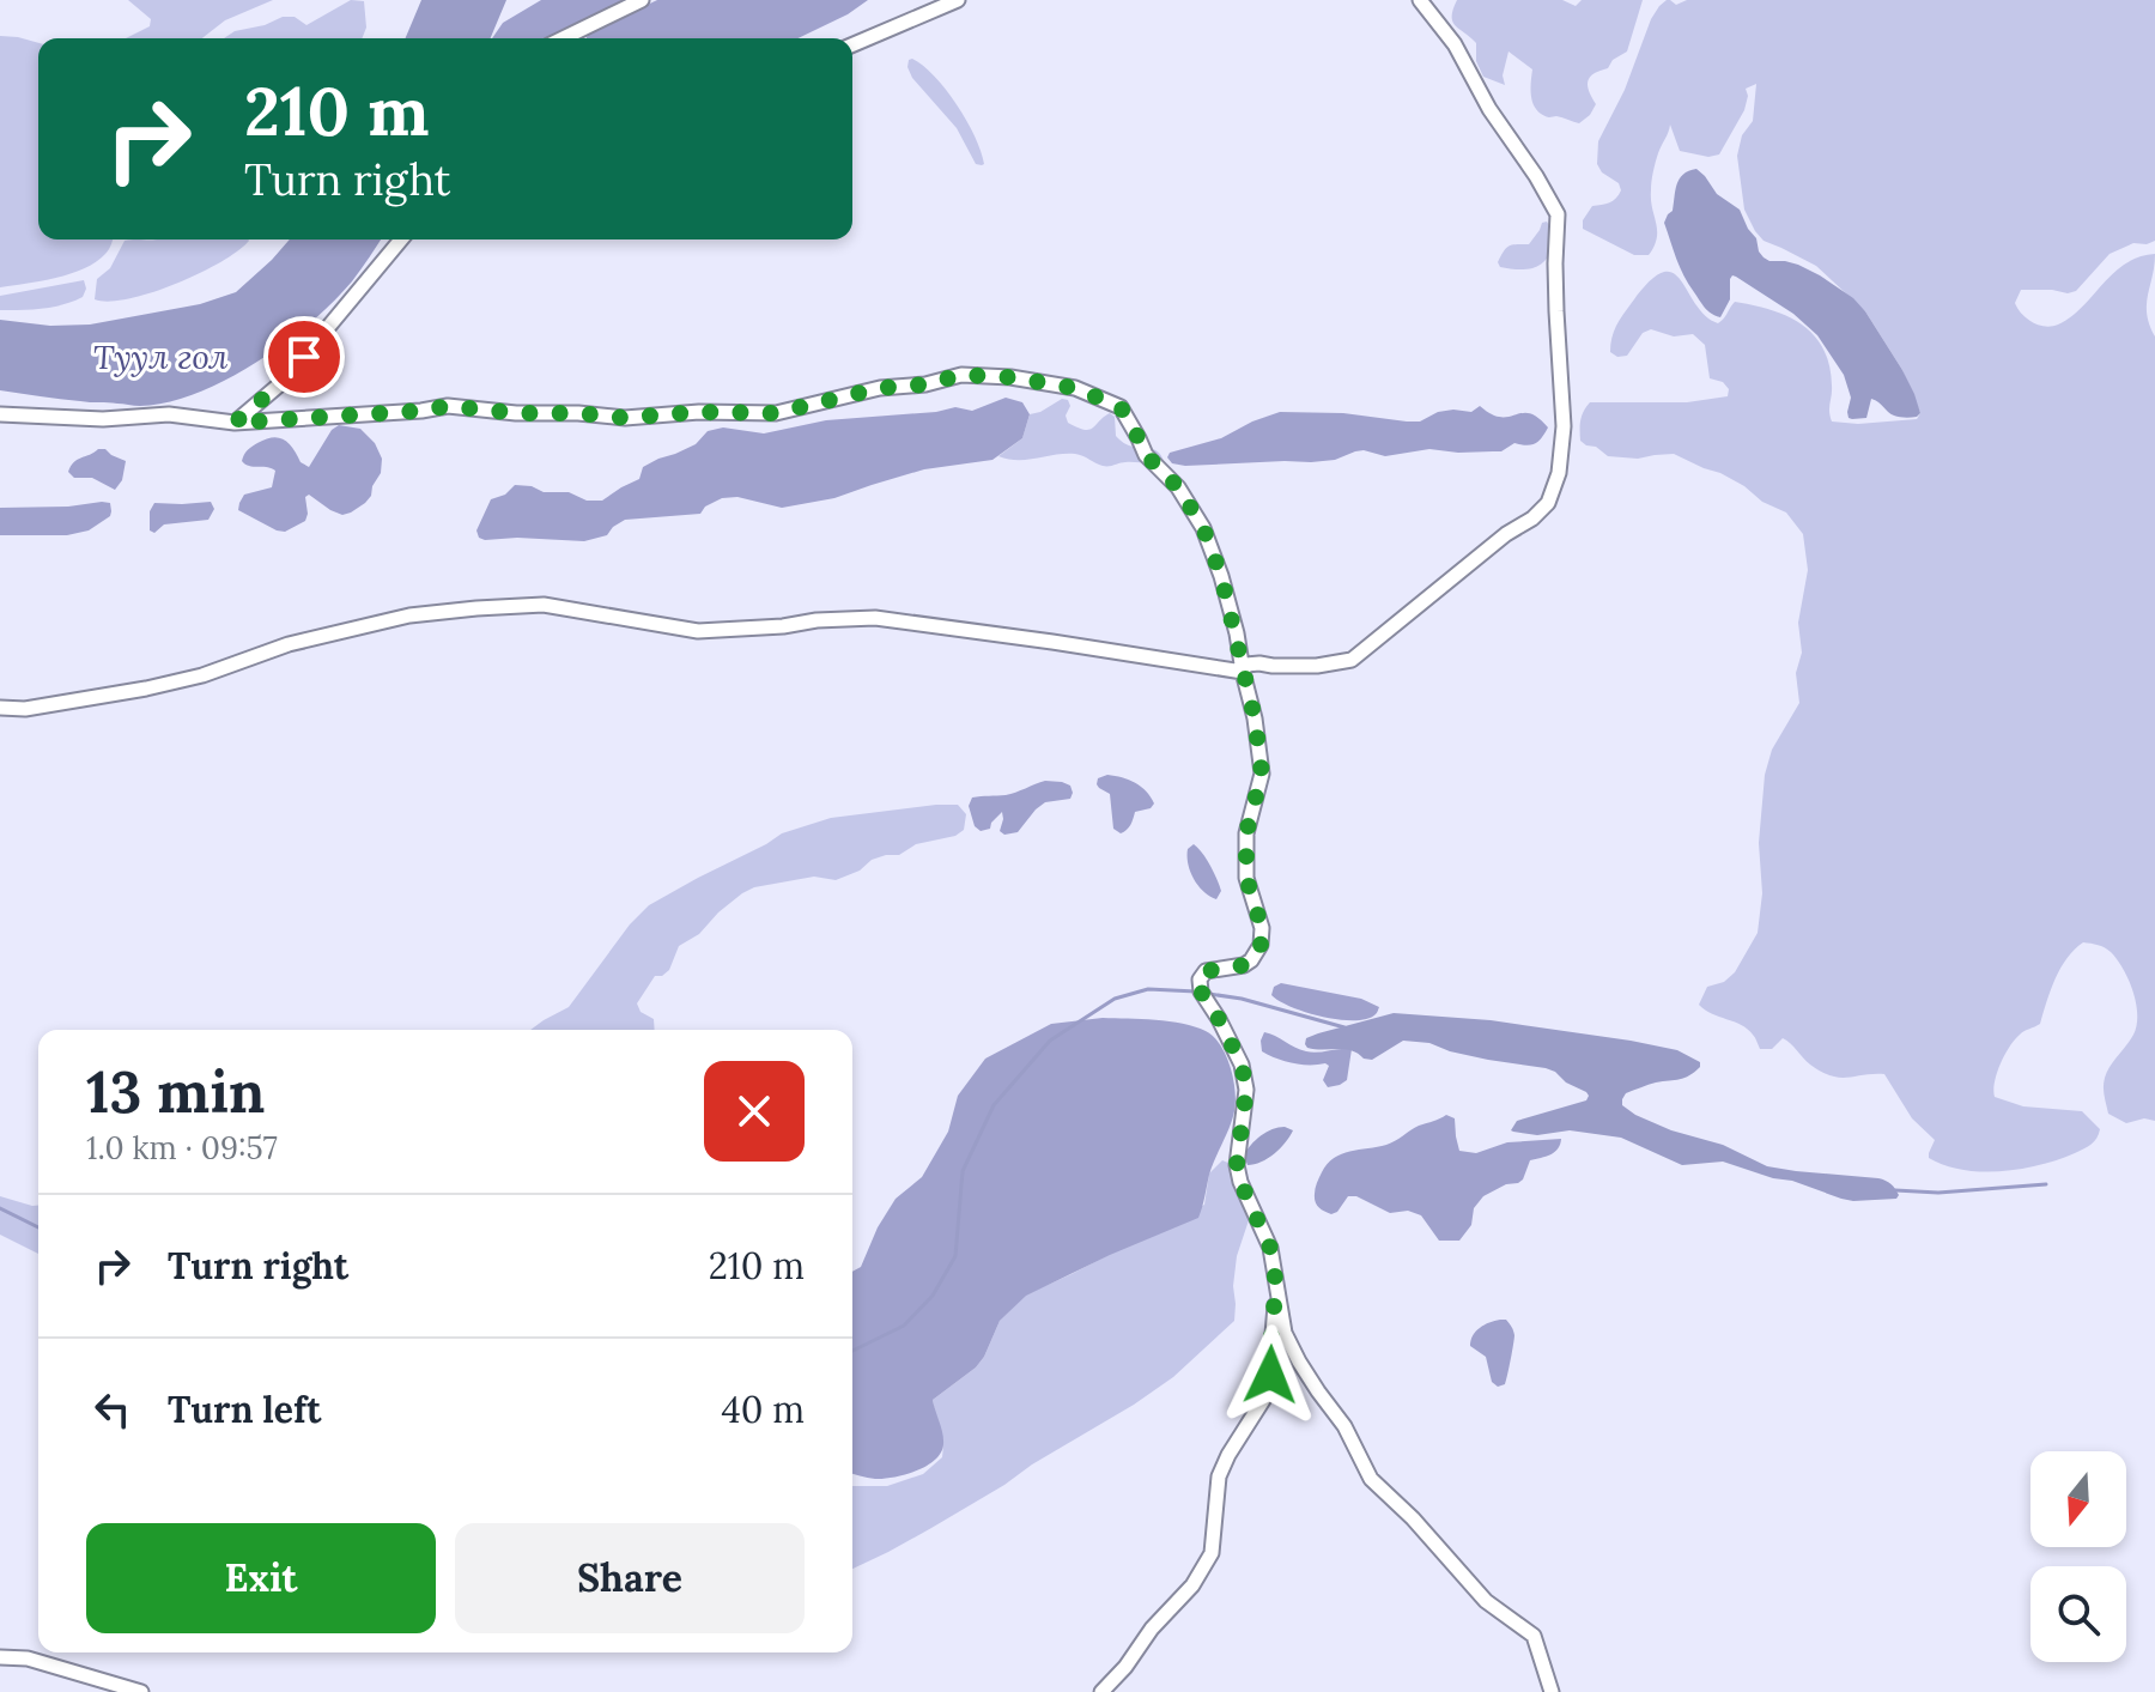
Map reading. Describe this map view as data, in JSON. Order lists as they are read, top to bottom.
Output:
{
  "water": ["Туул гол"],
  "north": "bottom",
  "page": {
    "turn": ["210 m", "Turn right"],
    "heading": ["13 min", "1.0 km · 09:57"],
    "list": [
      {
        "name": "Turn right",
        "value": "210 m"
      },
      {
        "name": "Turn left",
        "value": "40 m"
      }
    ],
    "buttons": ["Exit", "Share"]
  }
}
